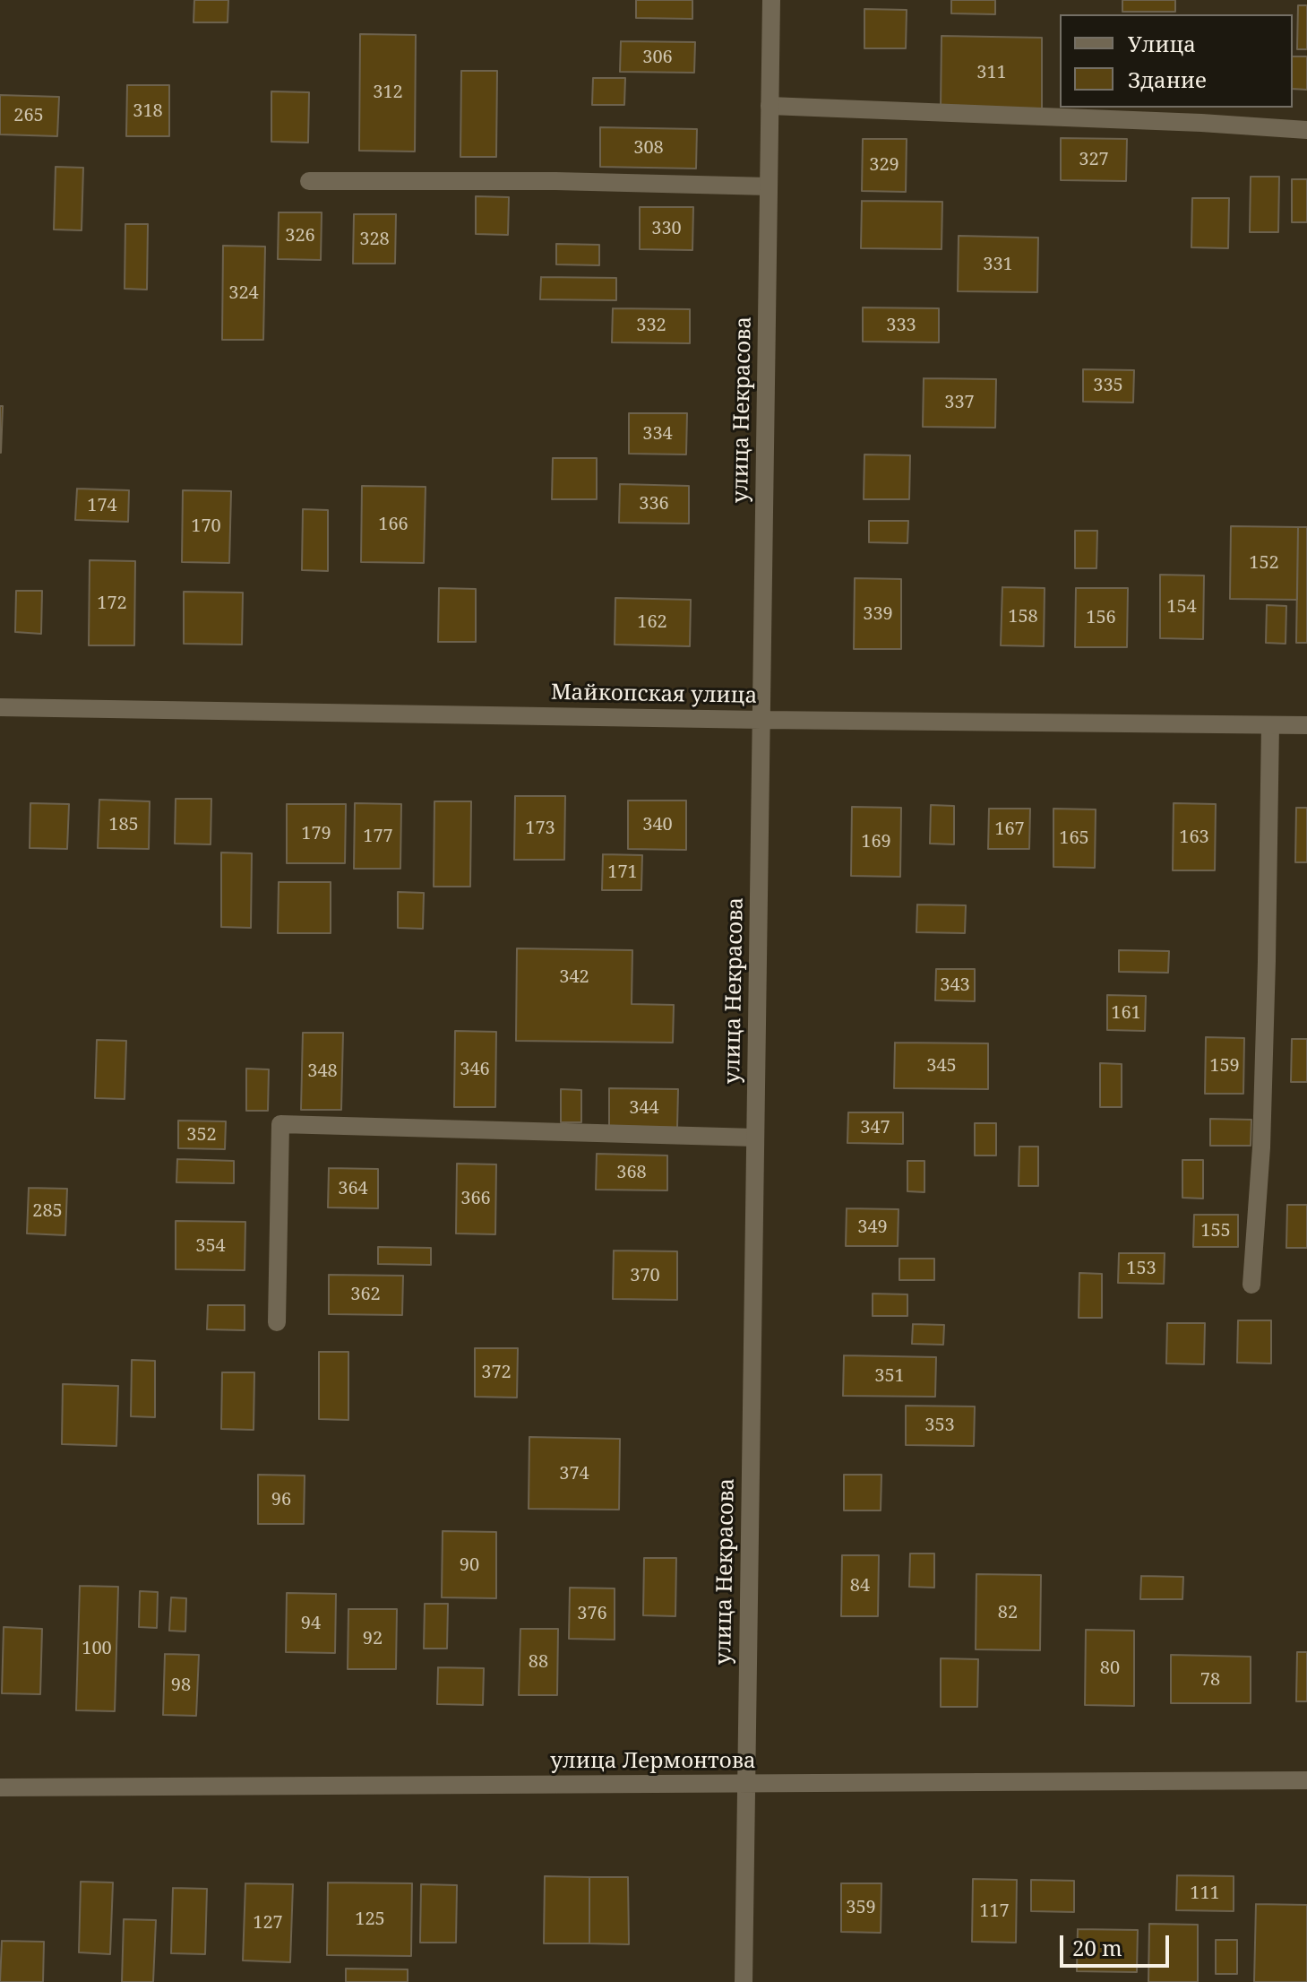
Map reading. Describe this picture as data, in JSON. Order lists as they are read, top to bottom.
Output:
{
  "streets": {
    "street": ["улица Некрасова", "Майкопская улица", "улица Лермонтова"]
  },
  "crossings": [
    ["улица Некрасова", "Майкопская улица"],
    ["улица Некрасова", "улица Лермонтова"]
  ],
  "house_numbers": [
    "306",
    "311",
    "312",
    "318",
    "265",
    "308",
    "327",
    "329",
    "330",
    "326",
    "328",
    "331",
    "324",
    "332",
    "333",
    "335",
    "337",
    "334",
    "336",
    "174",
    "166",
    "170",
    "152",
    "172",
    "154",
    "339",
    "158",
    "156",
    "162",
    "185",
    "340",
    "173",
    "167",
    "179",
    "177",
    "163",
    "165",
    "169",
    "171",
    "342",
    "343",
    "161",
    "345",
    "159",
    "346",
    "348",
    "344",
    "347",
    "352",
    "368",
    "364",
    "366",
    "285",
    "349",
    "155",
    "354",
    "153",
    "370",
    "362",
    "372",
    "351",
    "353",
    "374",
    "96",
    "90",
    "84",
    "82",
    "376",
    "94",
    "92",
    "100",
    "88",
    "80",
    "78",
    "98",
    "111",
    "359",
    "117",
    "125",
    "127"
  ],
  "legend": ["Улица", "Здание"],
  "scale_bar": "20 m"
}
